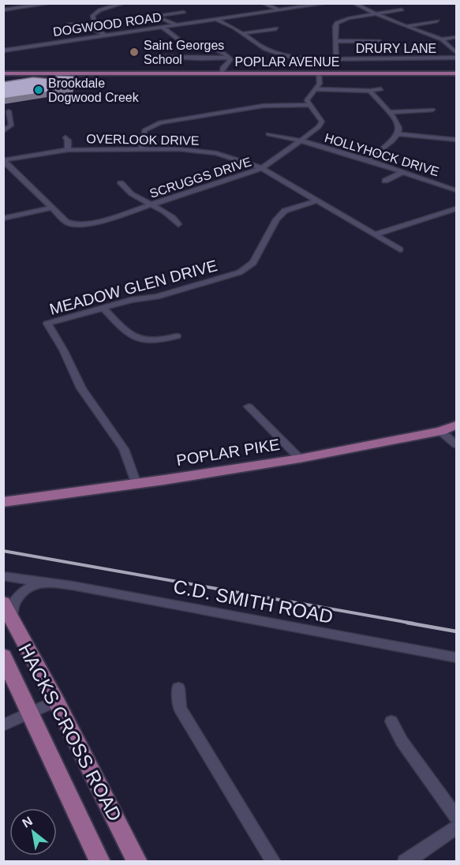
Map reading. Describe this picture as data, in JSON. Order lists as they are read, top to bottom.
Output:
{
  "streets": {
    "main road": ["POPLAR AVENUE", "POPLAR PIKE", "HACKS CROSS ROAD"],
    "street": [
      "DOGWOOD ROAD",
      "DRURY LANE",
      "OVERLOOK DRIVE",
      "HOLLYHOCK DRIVE",
      "SCRUGGS DRIVE",
      "MEADOW GLEN DRIVE",
      "C.D. SMITH ROAD"
    ]
  },
  "crossings": [
    ["DOGWOOD ROAD", "DRURY LANE"],
    ["OVERLOOK DRIVE", "SCRUGGS DRIVE"],
    ["OVERLOOK DRIVE", "MEADOW GLEN DRIVE"],
    ["HOLLYHOCK DRIVE", "SCRUGGS DRIVE"],
    ["MEADOW GLEN DRIVE", "POPLAR PIKE"]
  ],
  "places": ["Saint Georges School", "Brookdale Dogwood Creek"],
  "north": "top left"
}
